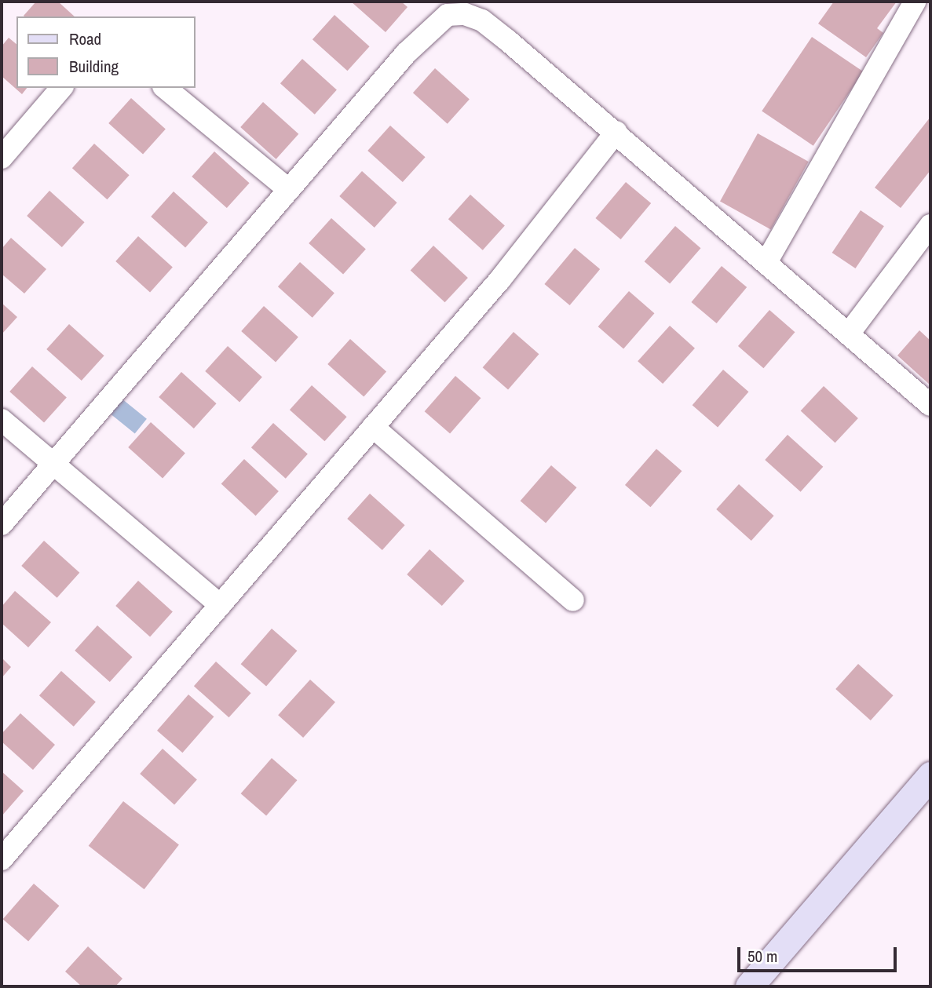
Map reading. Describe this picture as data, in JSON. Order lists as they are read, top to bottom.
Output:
{
  "legend": ["Road", "Building"],
  "scale_bar": "50 m"
}
